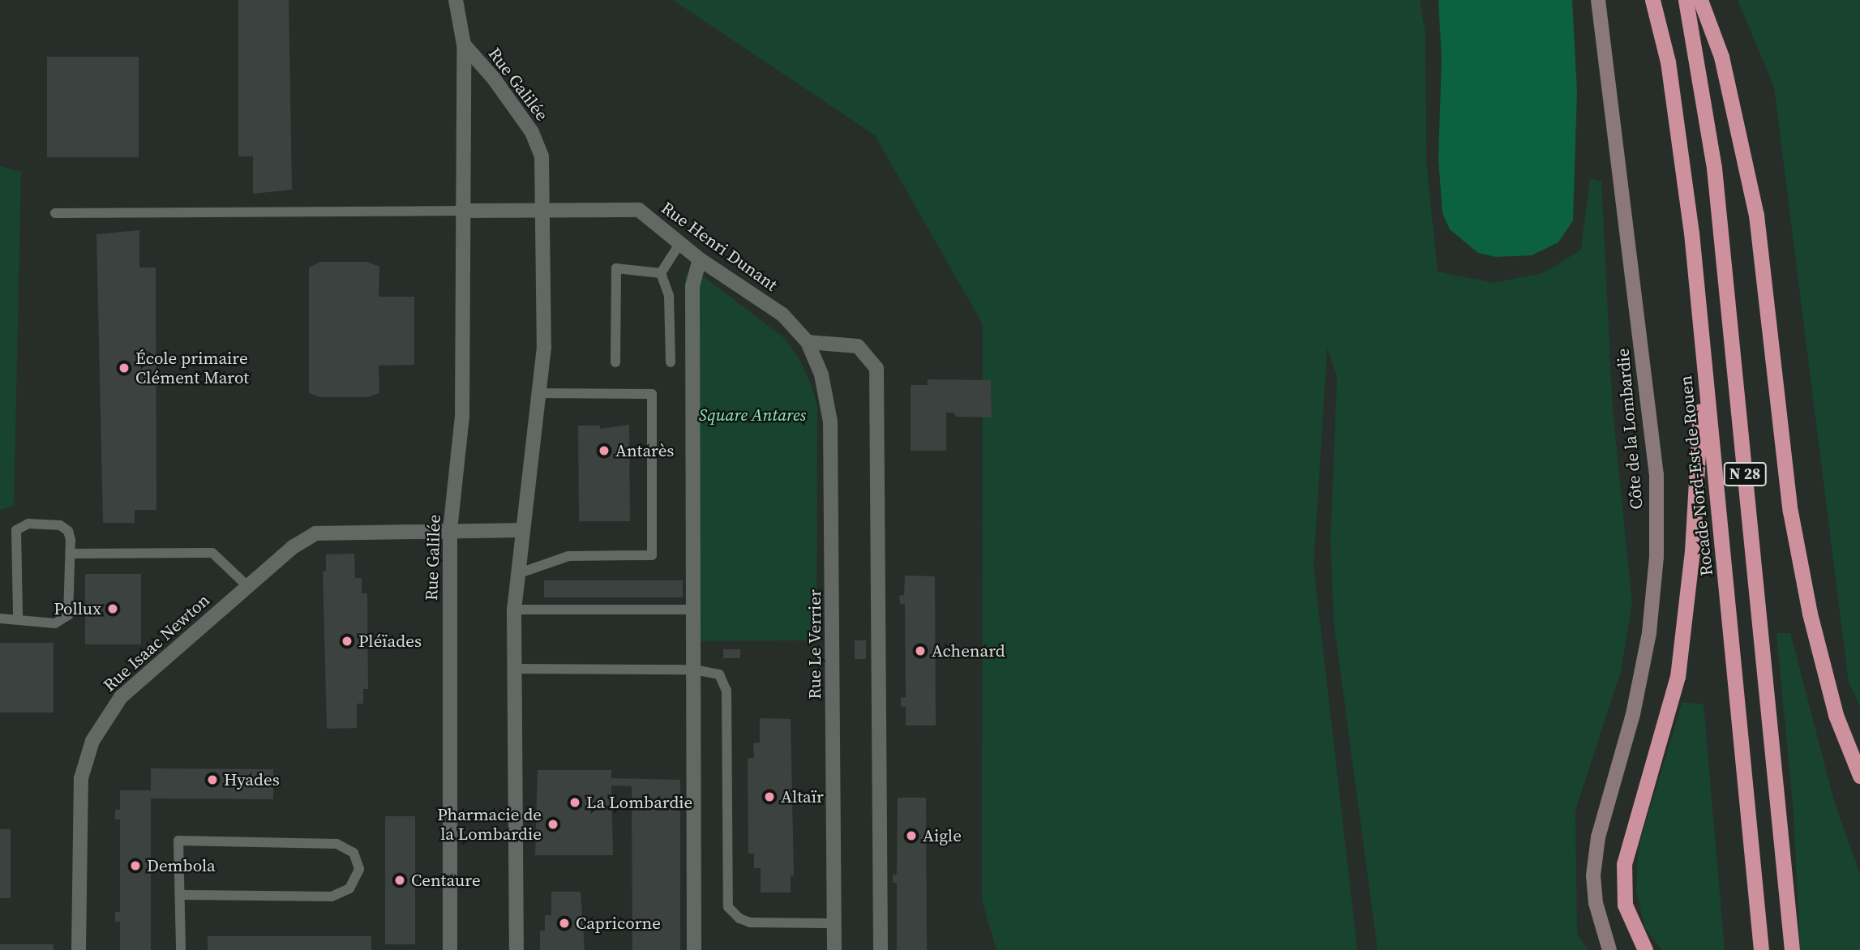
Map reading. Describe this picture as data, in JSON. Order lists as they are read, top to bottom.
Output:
{
  "streets": {
    "highway": ["N 28", "Rocade Nord-Est de Rouen"],
    "main road": ["Côte de la Lombardie"],
    "street": [
      "Rue Galilée",
      "Rue Henri Dunant",
      "Rue Isaac Newton",
      "Rue Le Verrier"
    ]
  },
  "crossings": [
    ["Rue Galilée", "Rue Henri Dunant"],
    ["Rue Galilée", "Rue Isaac Newton"],
    ["Rue Henri Dunant", "Rue Le Verrier"]
  ],
  "parks": ["Square Antares"],
  "places": [
    "École primaire Clément Marot",
    "Antarès",
    "Pollux",
    "Pléïades",
    "Achenard",
    "Hyades",
    "Altaïr",
    "La Lombardie",
    "Pharmacie de la Lombardie",
    "Aigle",
    "Dembola",
    "Centaure",
    "Capricorne"
  ]
}
